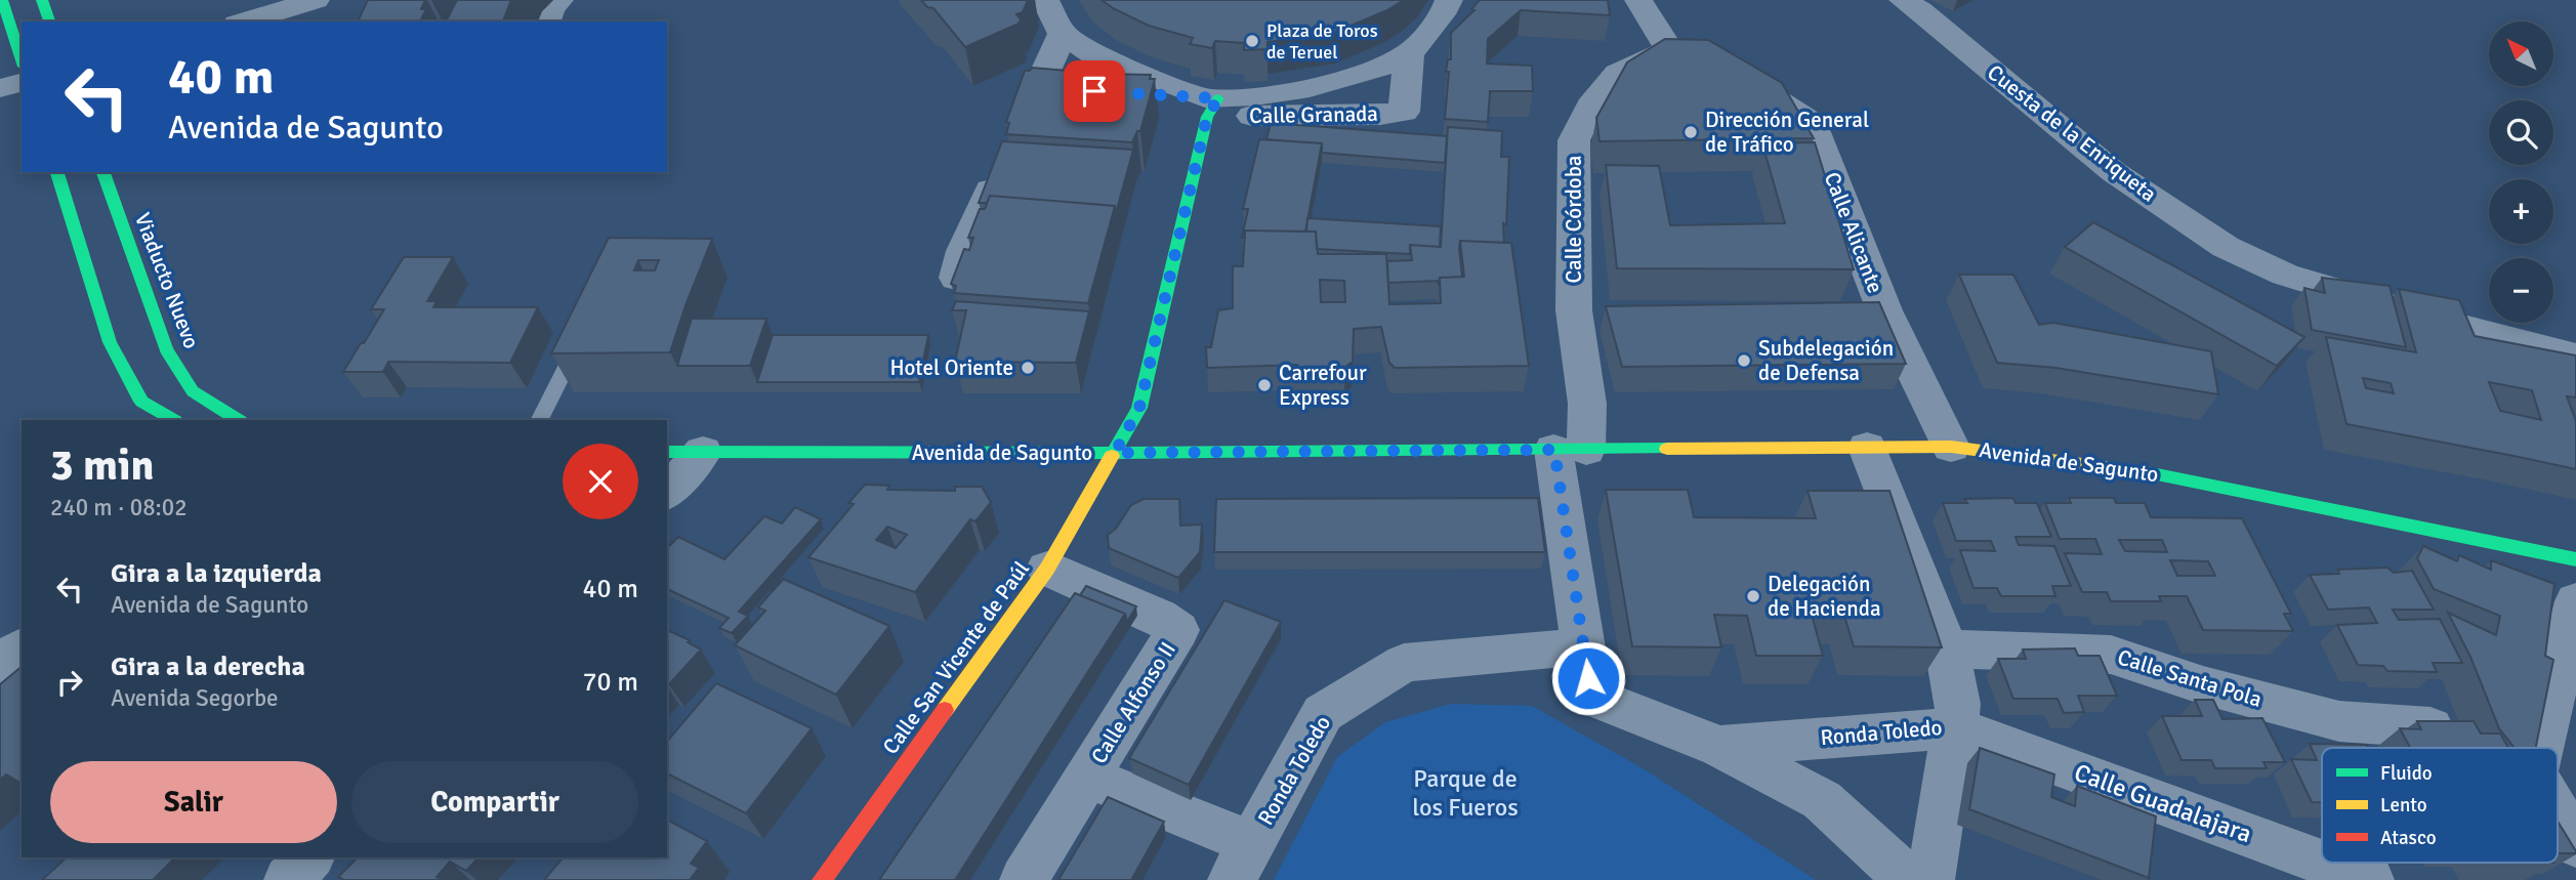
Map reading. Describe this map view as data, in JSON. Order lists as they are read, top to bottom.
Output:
{
  "streets": {
    "main road": ["Viaducto Nuevo", "Avenida de Sagunto", "Calle San Vicente de Paúl"],
    "street": [
      "Calle Granada",
      "Cuesta de la Enriqueta",
      "Calle Córdoba",
      "Calle Alicante",
      "Calle Santa Pola",
      "Calle Alfonso II",
      "Ronda Toledo",
      "Calle Guadalajara"
    ]
  },
  "crossings": [
    ["Calle Granada", "Calle San Vicente de Paúl"],
    ["Calle Córdoba", "Calle Alicante"],
    ["Calle Córdoba", "Avenida de Sagunto"],
    ["Calle Alicante", "Avenida de Sagunto"],
    ["Avenida de Sagunto", "Calle San Vicente de Paúl"],
    ["Calle San Vicente de Paúl", "Calle Alfonso II"],
    ["Calle Alfonso II", "Ronda Toledo"],
    ["Ronda Toledo", "Calle Guadalajara"]
  ],
  "parks": ["Parque de los Fueros"],
  "places": [
    "Plaza de Toros de Teruel",
    "Dirección General de Tráfico",
    "Subdelegación de Defensa",
    "Hotel Oriente",
    "Carrefour Express",
    "Delegación de Hacienda"
  ],
  "legend": ["Fluido", "Lento", "Atasco"],
  "north": "top left",
  "page": {
    "map_buttons": ["+", "−"],
    "turn": ["40 m", "Avenida de Sagunto"],
    "heading": ["3 min", "240 m · 08:02"],
    "list": [
      {
        "name": "Gira a la izquierda",
        "note": "Avenida de Sagunto",
        "value": "40 m"
      },
      {
        "name": "Gira a la derecha",
        "note": "Avenida Segorbe",
        "value": "70 m"
      }
    ],
    "buttons": ["Salir", "Compartir"]
  }
}
